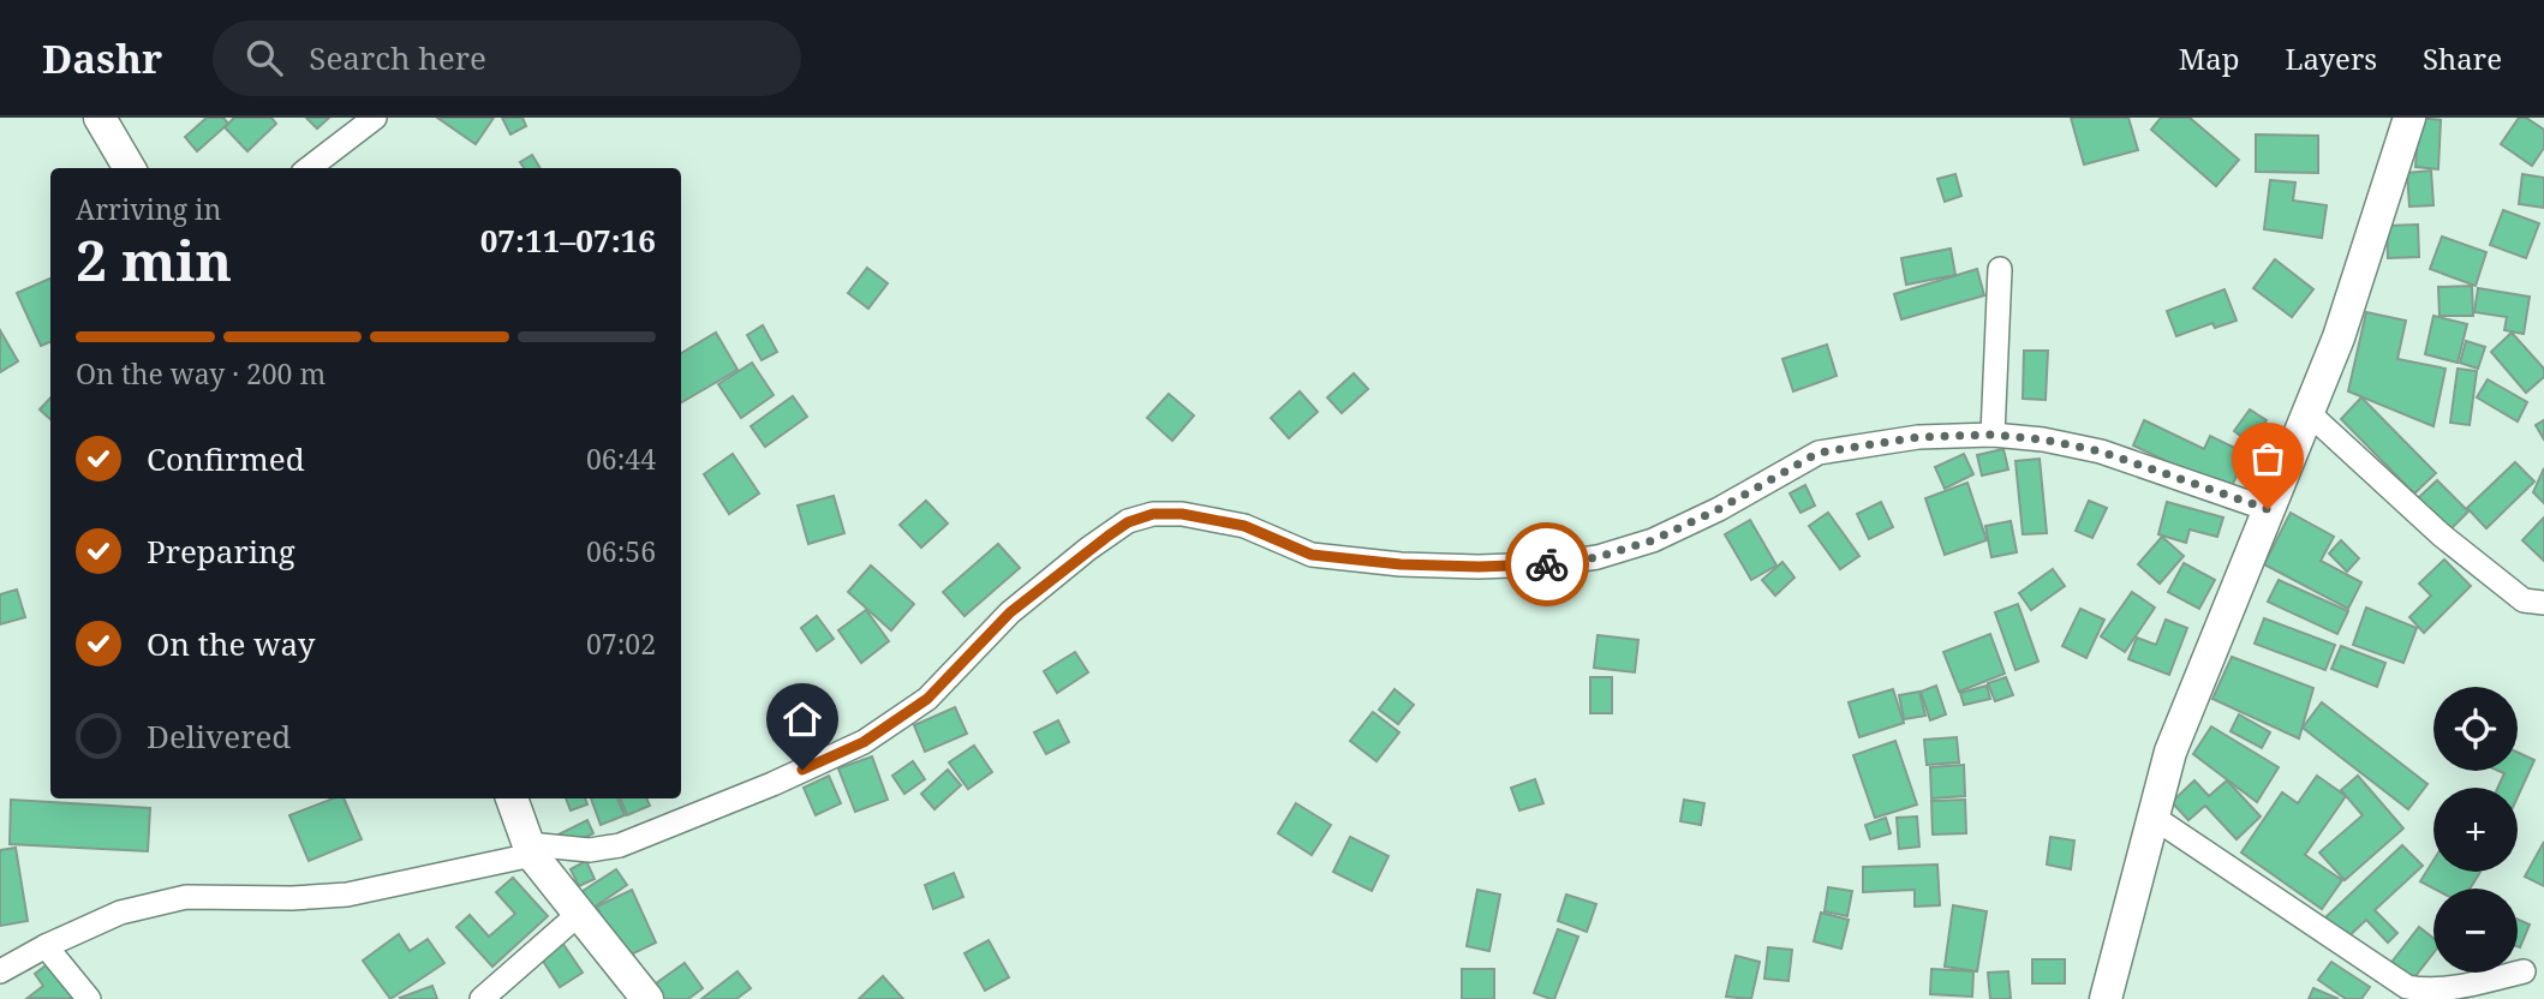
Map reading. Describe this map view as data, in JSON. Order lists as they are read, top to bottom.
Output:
{
  "page": {
    "header": "Dashr",
    "search": "Search here",
    "nav": ["Map", "Layers", "Share"],
    "heading": ["2 min", "Arriving in", "07:11–07:16"],
    "bar": "On the way · 200 m",
    "list": [
      ["Confirmed", "06:44"],
      ["Preparing", "06:56"],
      ["On the way", "07:02"],
      "Delivered"
    ],
    "map_buttons": ["+", "−"]
  }
}
